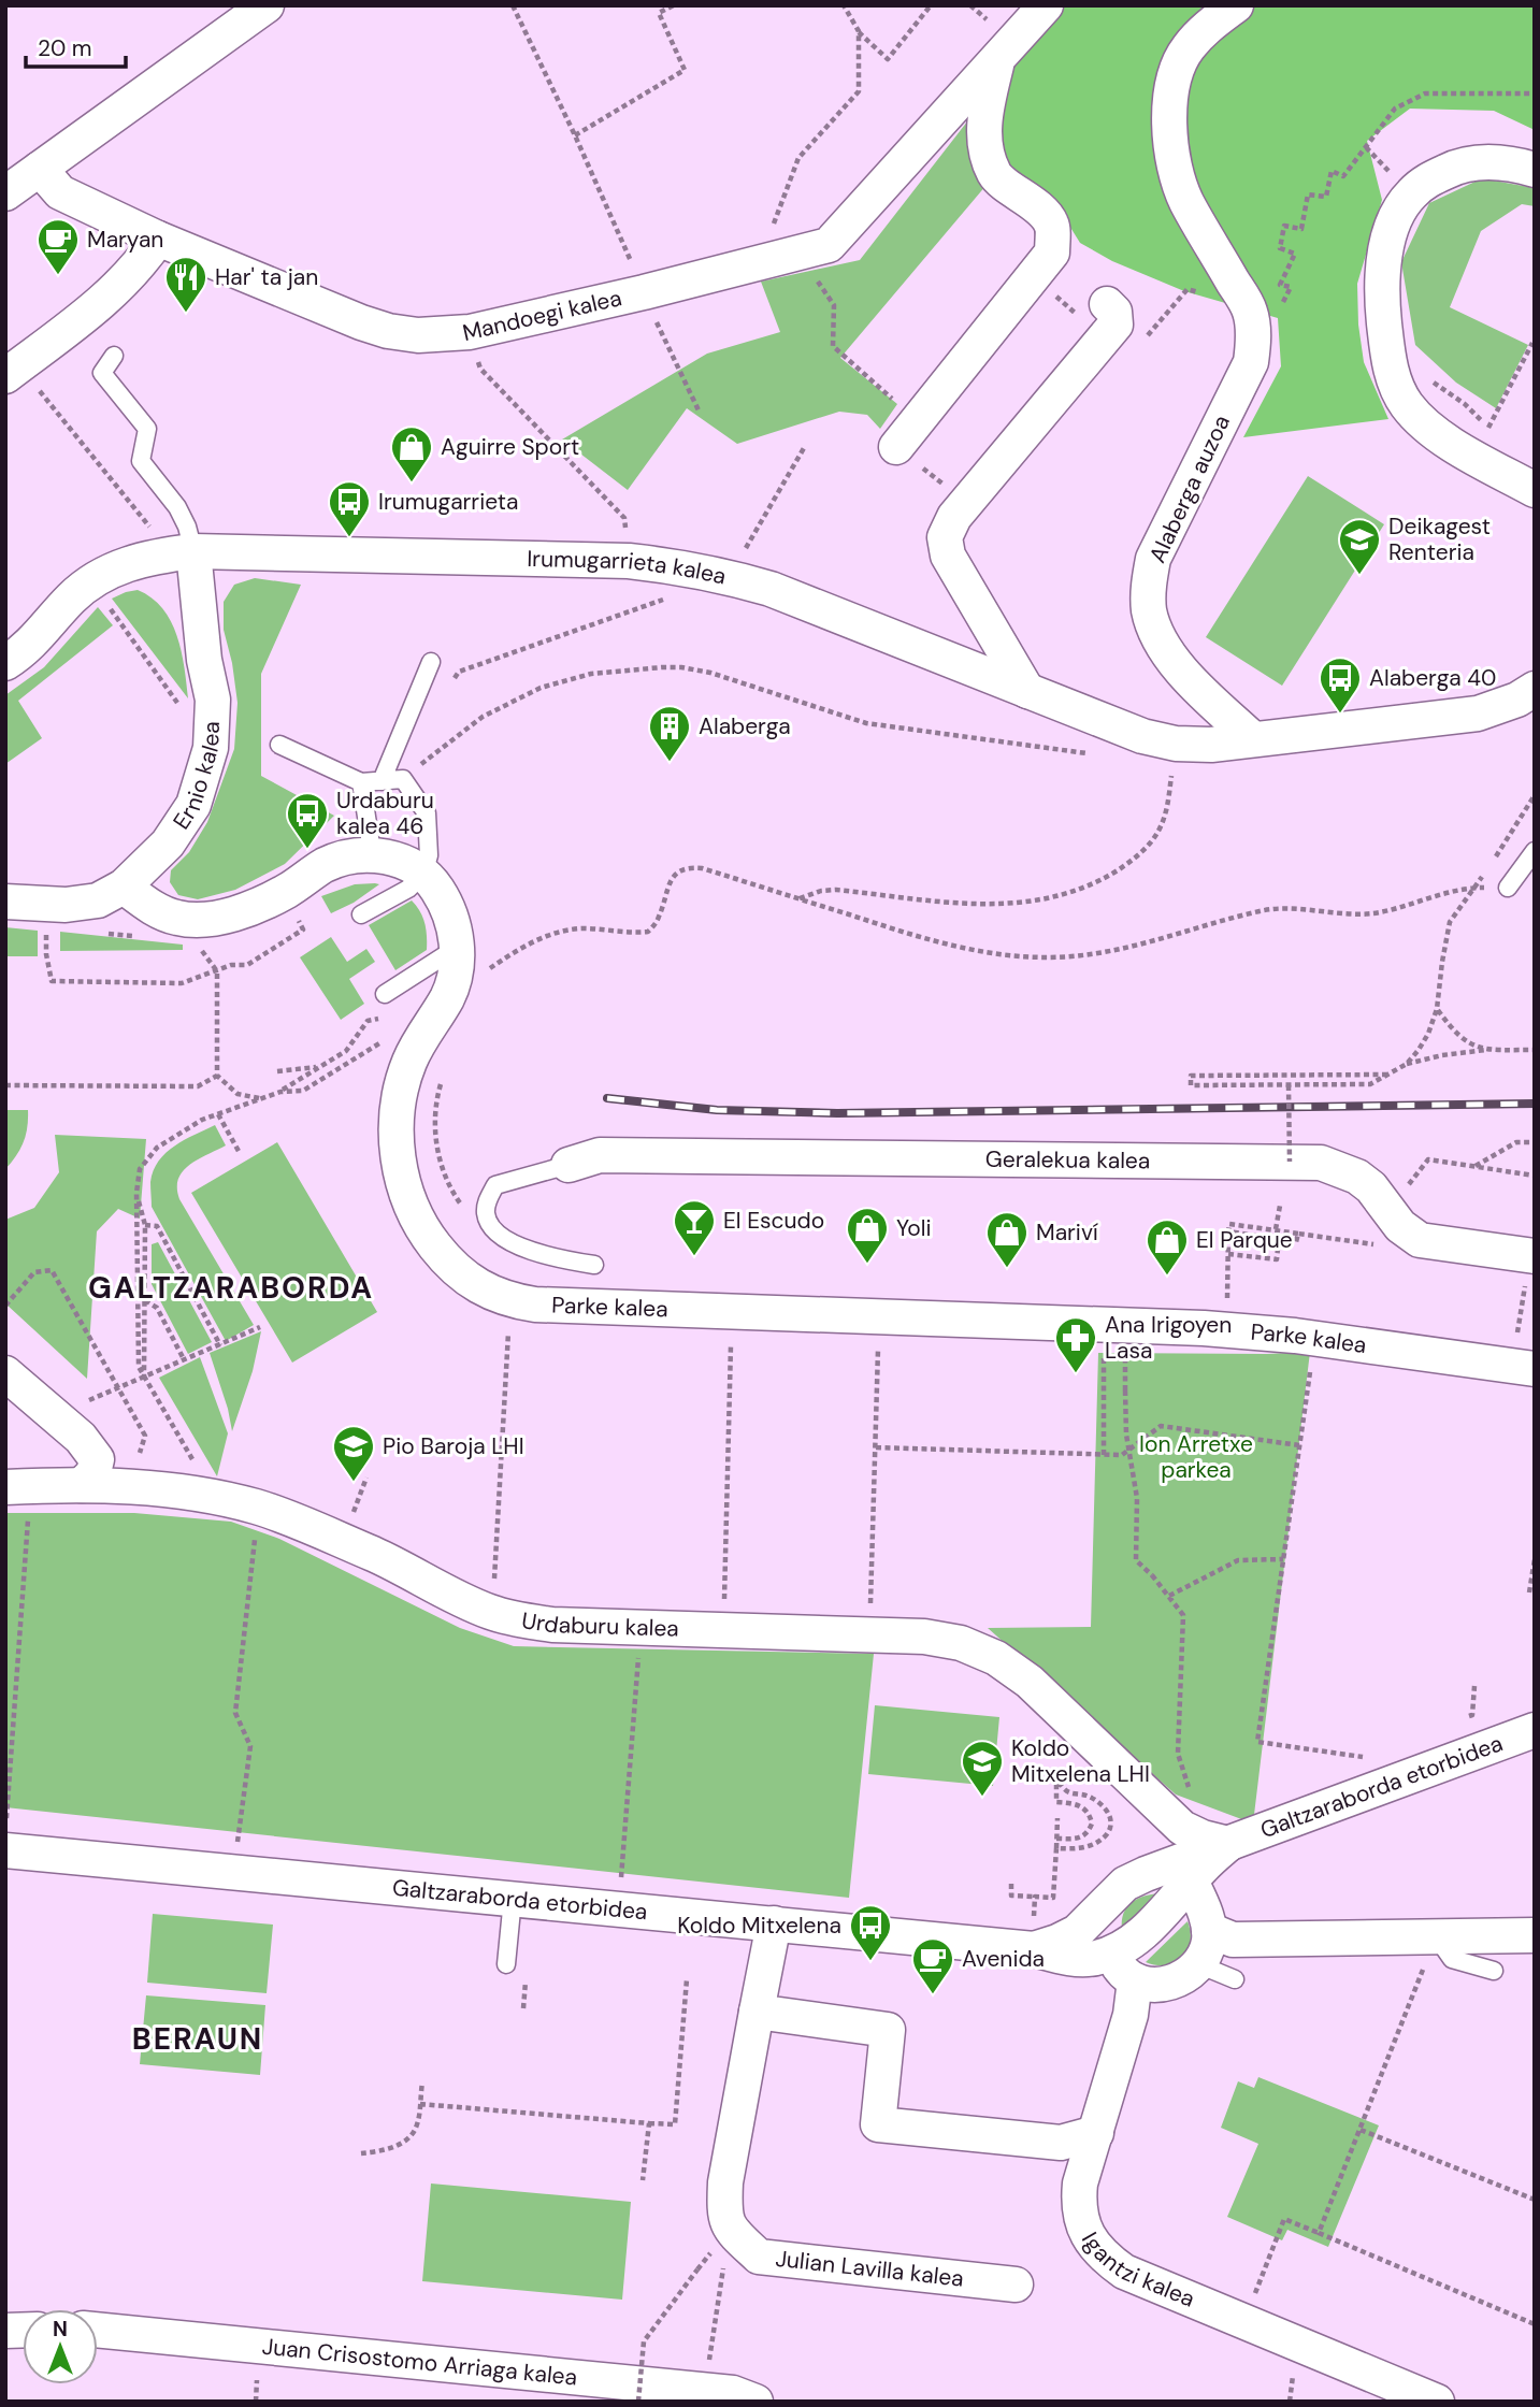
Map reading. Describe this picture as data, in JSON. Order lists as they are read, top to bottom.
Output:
{
  "streets": {
    "street": [
      "Mandoegi kalea",
      "Alaberga auzoa",
      "Irumugarrieta kalea",
      "Ernio kalea",
      "Geralekua kalea",
      "Parke kalea",
      "Urdaburu kalea",
      "Galtzaraborda etorbidea",
      "Igantzi kalea",
      "Julian Lavilla kalea",
      "Juan Crisostomo Arriaga kalea"
    ]
  },
  "crossings": [
    ["Alaberga auzoa", "Irumugarrieta kalea"],
    ["Irumugarrieta kalea", "Ernio kalea"],
    ["Ernio kalea", "Parke kalea"],
    ["Urdaburu kalea", "Galtzaraborda etorbidea"]
  ],
  "districts": ["GALTZARABORDA", "BERAUN"],
  "parks": ["Ion Arretxe parkea"],
  "places": {
    "cafe": ["Maryan", "Avenida"],
    "restaurant": ["Har' ta jan"],
    "shop": [
      "Aguirre Sport",
      "Yoli",
      "Mariví",
      "El Parque"
    ],
    "bus stop": [
      "Irumugarrieta",
      "Alaberga 40",
      "Urdaburu kalea 46",
      "Koldo Mitxelena"
    ],
    "school or university": ["Deikagest Renteria", "Pio Baroja LHI", "Koldo Mitxelena LHI"],
    "building": ["Alaberga"],
    "bar": ["El Escudo"],
    "pharmacy": ["Ana Irigoyen Lasa"]
  },
  "scale_bar": "20 m",
  "north": "top"
}
